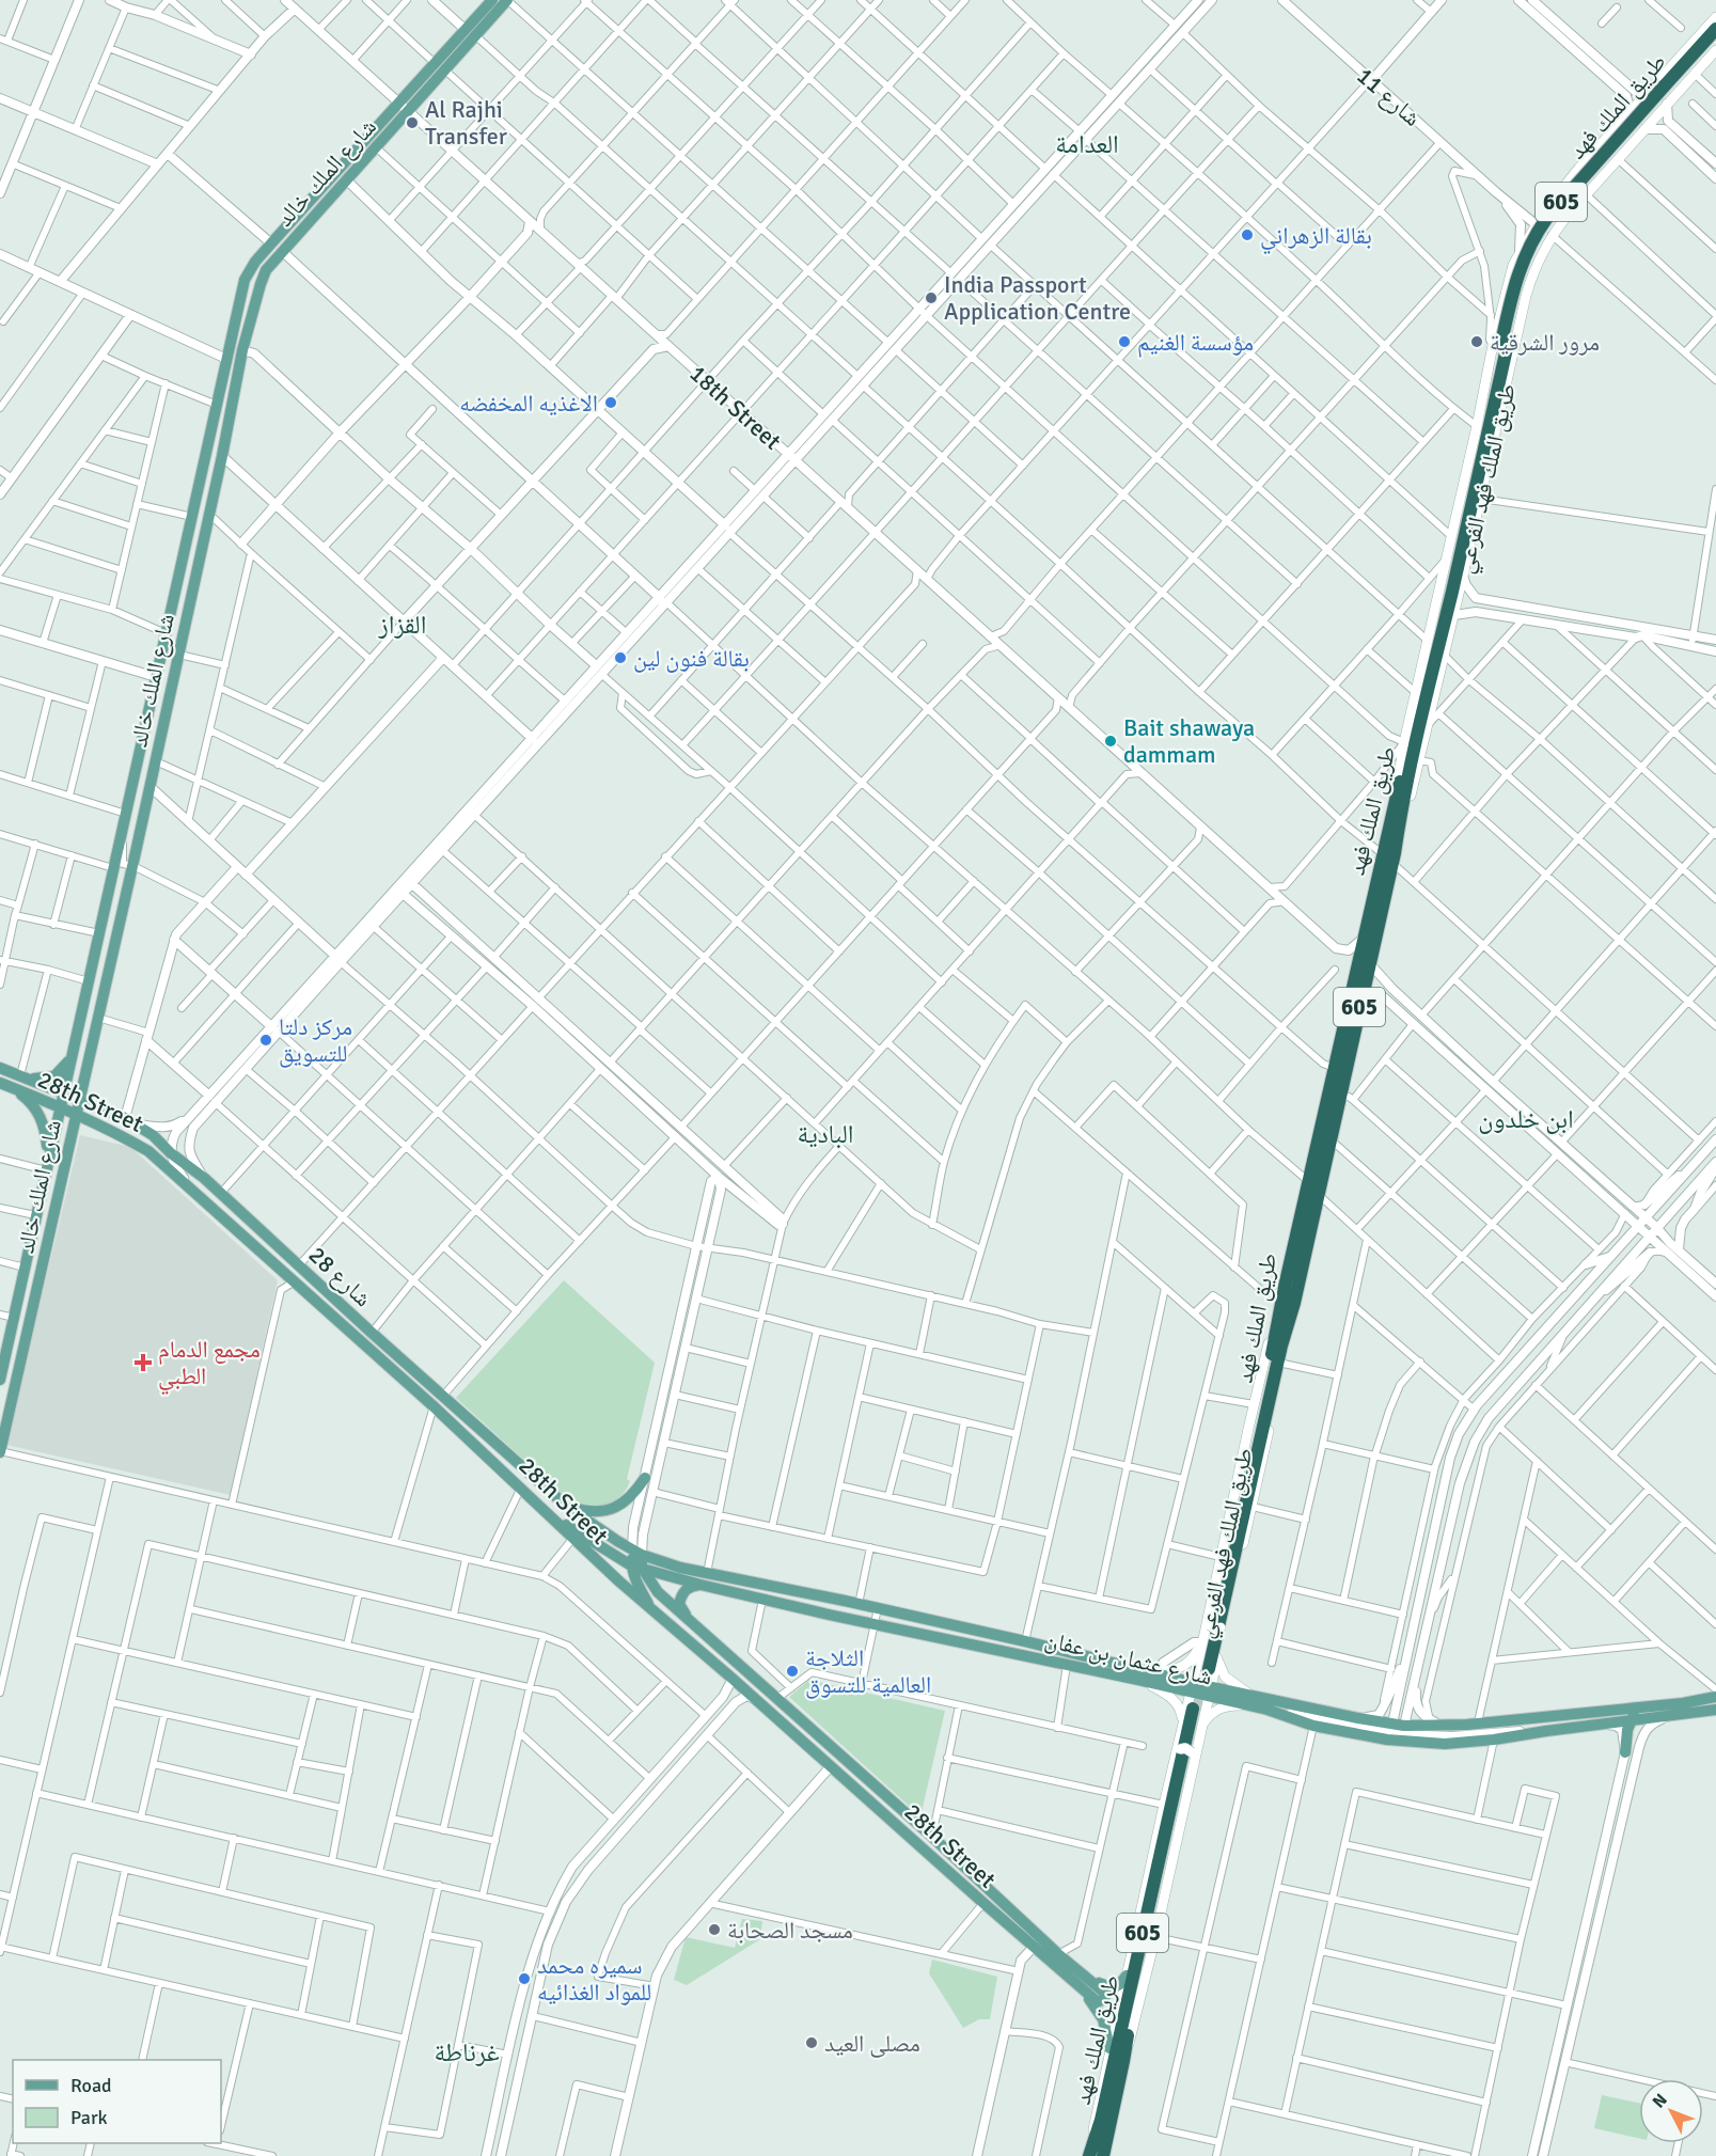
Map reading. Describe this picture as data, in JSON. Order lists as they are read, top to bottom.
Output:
{
  "streets": {
    "highway": ["طريق الملك فهد", "605"],
    "main road": [
      "شارع الملك خالد",
      "طريق الملك فهد الفرعي",
      "28th Street",
      "شارع 28",
      "شارع عثمان بن عفان"
    ],
    "street": ["شارع 11", "18th Street"]
  },
  "crossings": [
    ["شارع 11", "طريق الملك فهد الفرعي"],
    ["طريق الملك فهد", "18th Street"],
    ["طريق الملك فهد", "طريق الملك فهد الفرعي"],
    ["شارع الملك خالد", "18th Street"],
    ["شارع الملك خالد", "28th Street"],
    ["شارع الملك خالد", "شارع 28"],
    ["طريق الملك فهد الفرعي", "شارع عثمان بن عفان"],
    ["28th Street", "شارع عثمان بن عفان"],
    ["شارع 28", "شارع عثمان بن عفان"]
  ],
  "districts": [
    "العدامة",
    "القزاز",
    "ابن خلدون",
    "البادية",
    "غرناطة"
  ],
  "places": {
    "other": [
      "Al Rajhi Transfer",
      "بقالة الزهراني",
      "India Passport Application Centre",
      "مؤسسة الغنيم",
      "مرور الشرقية",
      "الاغذيه المخفضه",
      "بقالة فنون لين",
      "Bait shawaya dammam",
      "مركز دلتا للتسويق",
      "الثلاجة العالمية للتسوق",
      "مسجد الصحابة",
      "سميره محمد للمواد الغذائيه",
      "مصلى العيد"
    ],
    "health": ["مجمع الدمام الطبي"]
  },
  "legend": ["Road", "Park"],
  "north": "top left"
}
